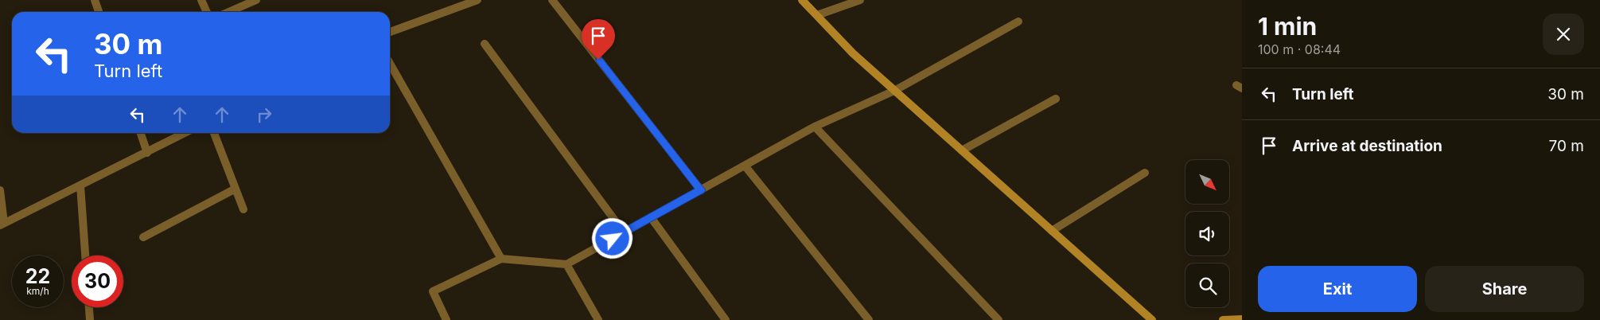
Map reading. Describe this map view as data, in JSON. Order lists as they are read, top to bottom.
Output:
{
  "north": "bottom right",
  "page": {
    "heading": ["1 min", "100 m · 08:44"],
    "turn": ["30 m", "Turn left"],
    "list": [
      {
        "name": "Turn left",
        "value": "30 m"
      },
      {
        "name": "Arrive at destination",
        "value": "70 m"
      }
    ],
    "speed": "22 km/h",
    "limit": "30",
    "buttons": ["Exit", "Share"]
  }
}
